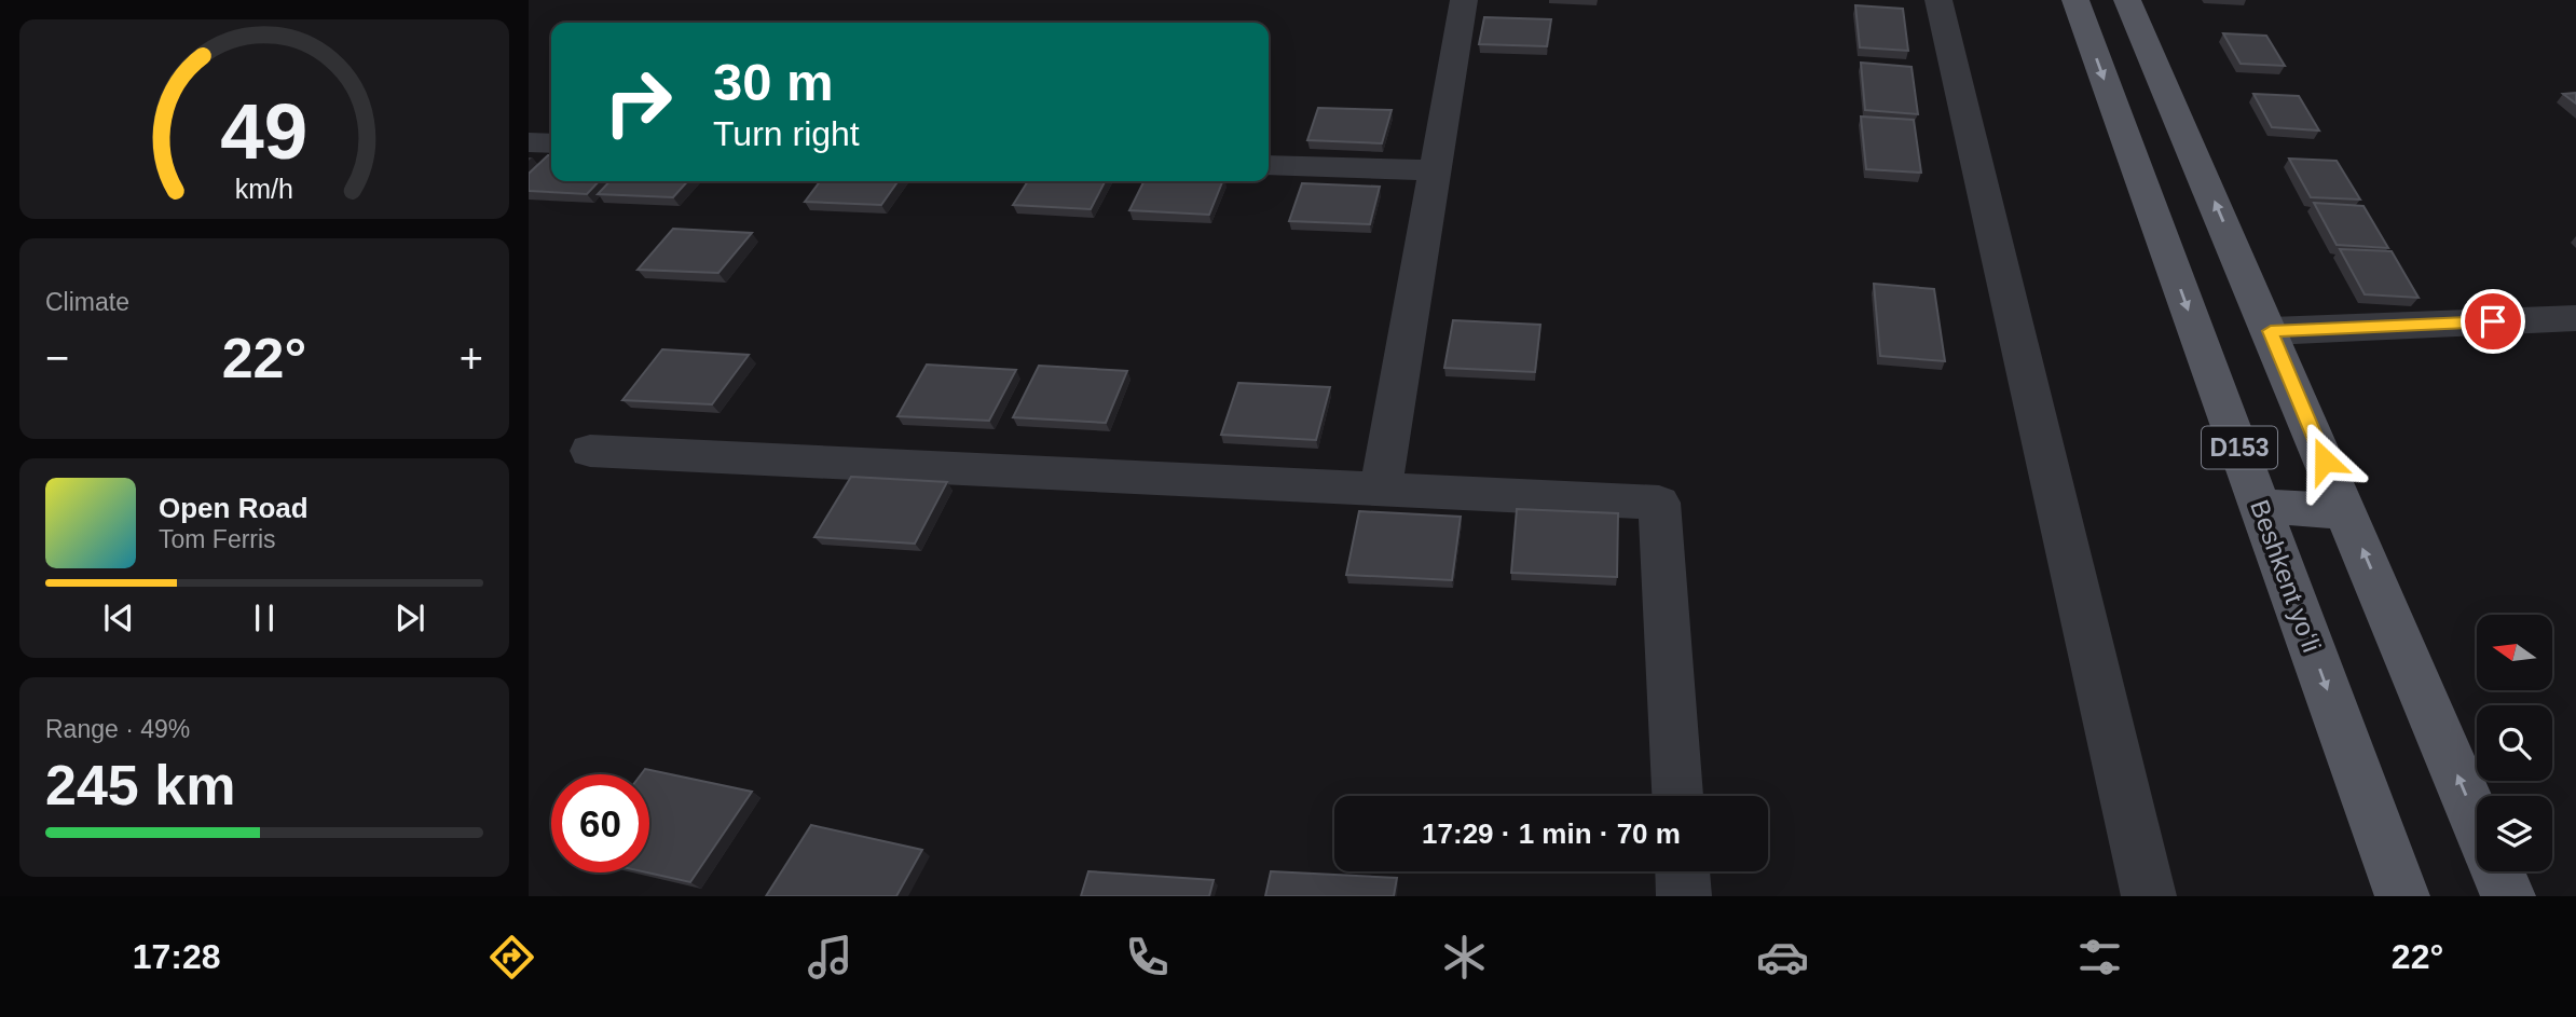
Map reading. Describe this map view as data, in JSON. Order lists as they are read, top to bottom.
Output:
{
  "streets": {
    "main road": ["D153", "Beshkent yoʻli"]
  },
  "north": "left",
  "page": {
    "turn": ["30 m", "Turn right"],
    "tile": [
      "Climate",
      ["Range · 49%", "245 km"]
    ],
    "heat": ["−", "22°", "+"],
    "song": ["Open Road", "Tom Ferris"],
    "limit": "60",
    "trip": "17:29 · 1 min · 70 m",
    "tabs": ["17:28", "22°"],
    "gauge": ["49", "km/h"]
  }
}
